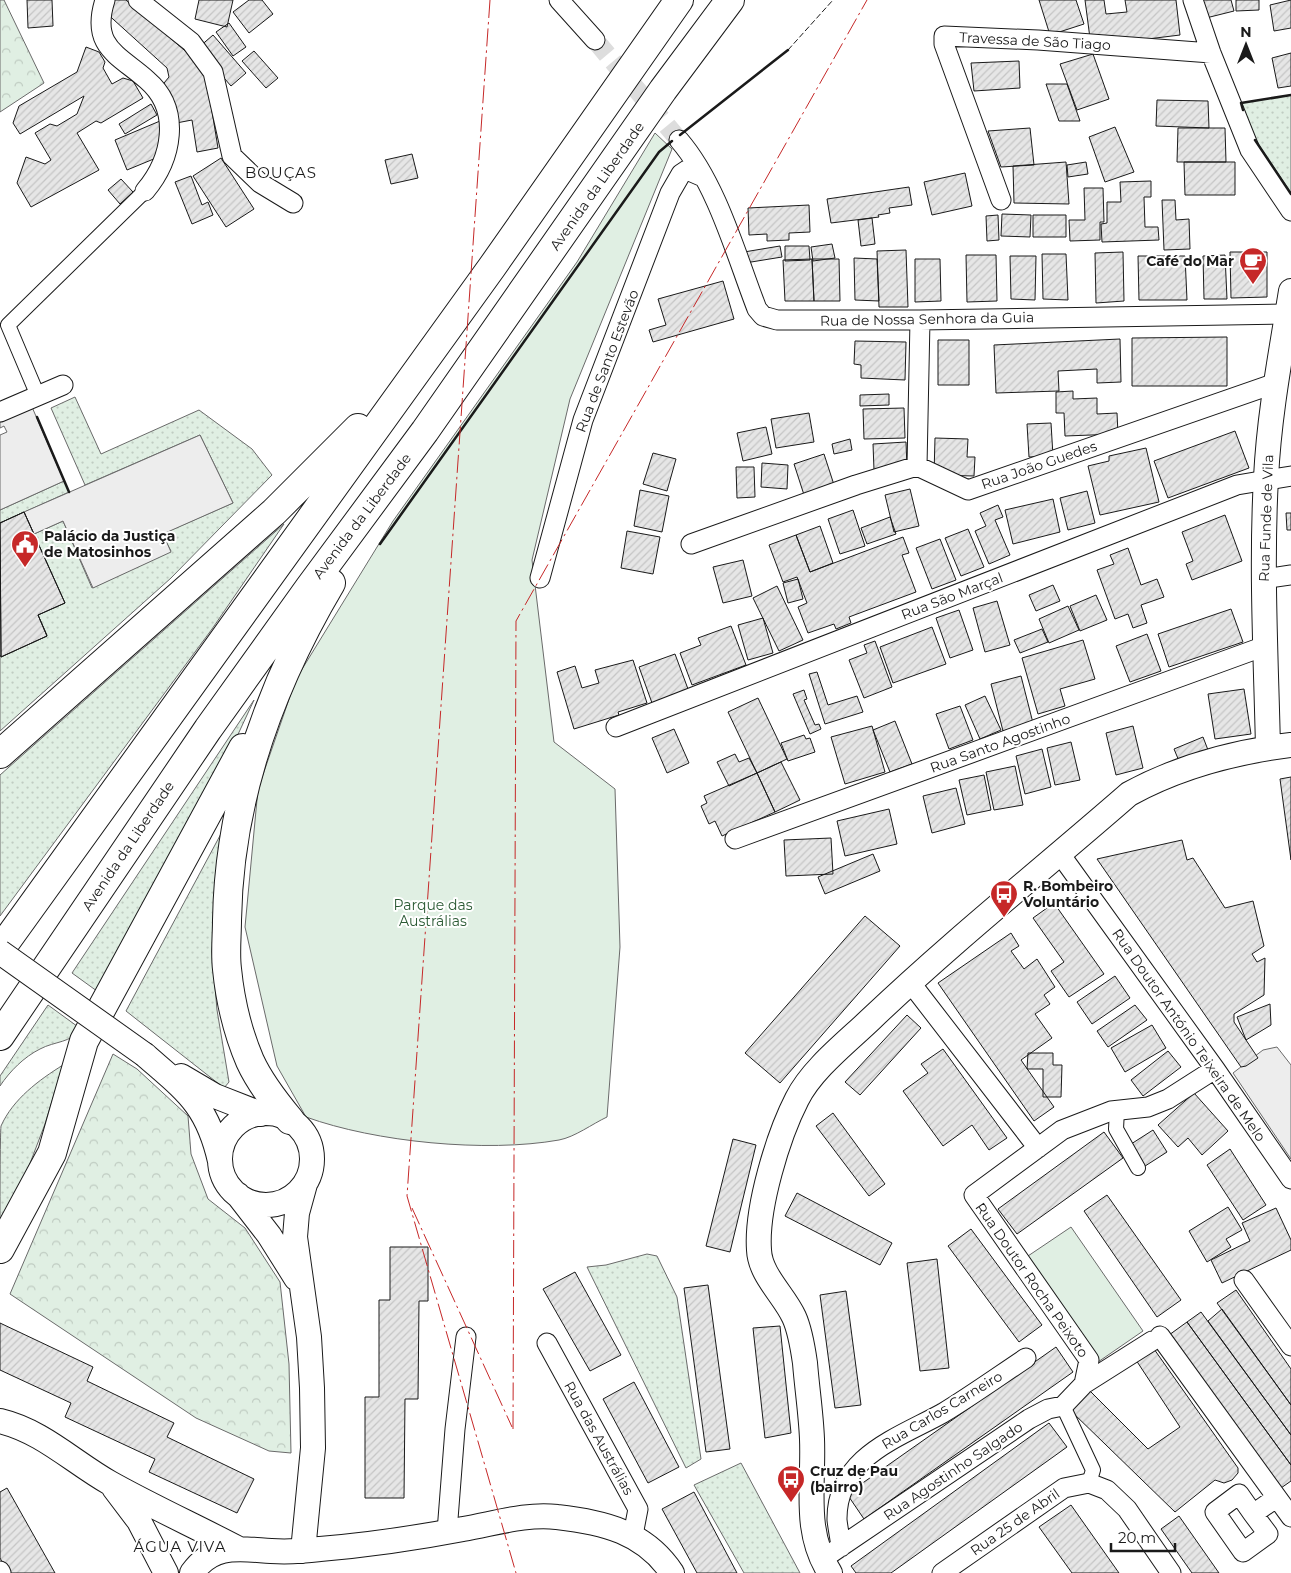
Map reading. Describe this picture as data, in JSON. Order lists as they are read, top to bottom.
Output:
{
  "streets": {
    "highway": ["Avenida da Liberdade"],
    "street": [
      "Travessa de São Tiago",
      "Rua de Nossa Senhora da Guia",
      "Rua de Santo Estevão",
      "Rua João Guedes",
      "Rua Funde de Vila",
      "Rua São Marçal",
      "Rua Santo Agostinho",
      "Rua Doutor António Teixeira de Melo",
      "Rua Doutor Rocha Peixoto",
      "Rua Carlos Carneiro",
      "Rua das Austrálias",
      "Rua Agostinho Salgado",
      "Rua 25 de Abril"
    ]
  },
  "crossings": [
    ["Rua de Nossa Senhora da Guia", "Rua de Santo Estevão"],
    ["Rua de Nossa Senhora da Guia", "Rua Funde de Vila"],
    ["Rua João Guedes", "Rua Funde de Vila"],
    ["Rua Funde de Vila", "Rua São Marçal"],
    ["Rua Funde de Vila", "Rua Santo Agostinho"],
    ["Rua Doutor Rocha Peixoto", "Rua Agostinho Salgado"],
    ["Rua Carlos Carneiro", "Rua Agostinho Salgado"]
  ],
  "districts": ["BOUÇAS", "ÁGUA VIVA"],
  "parks": ["Parque das Austrálias"],
  "places": {
    "cafe": ["Café do Mar"],
    "public building": ["Palácio da Justiça de Matosinhos"],
    "bus stop": ["R. Bombeiro Voluntário", "Cruz de Pau (bairro)"]
  },
  "scale_bar": "20 m",
  "north": "top"
}
